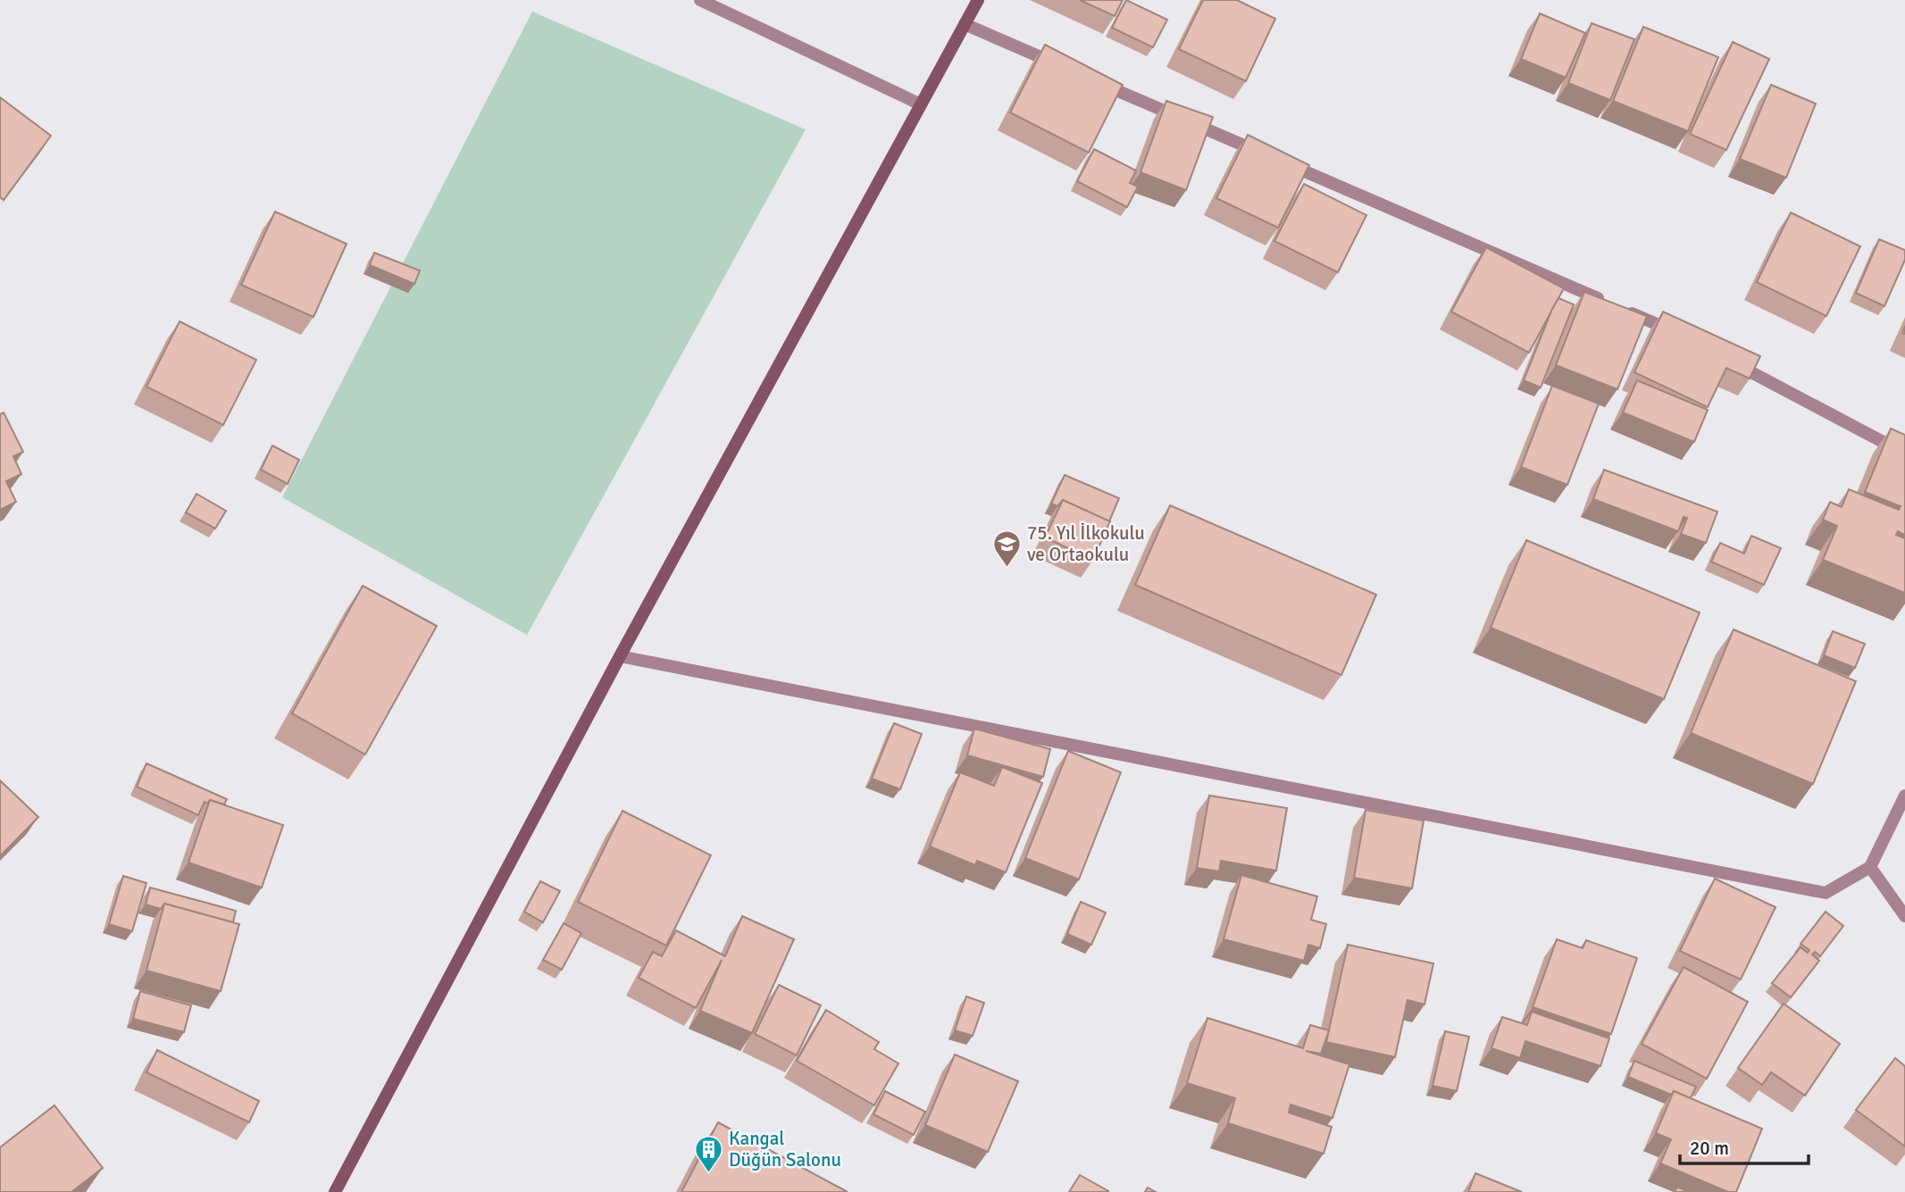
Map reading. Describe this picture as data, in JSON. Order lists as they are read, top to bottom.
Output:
{
  "places": {
    "school or university": ["75. Yıl İlkokulu ve Ortaokulu"],
    "building": ["Kangal Düğün Salonu"]
  },
  "scale_bar": "20 m"
}
